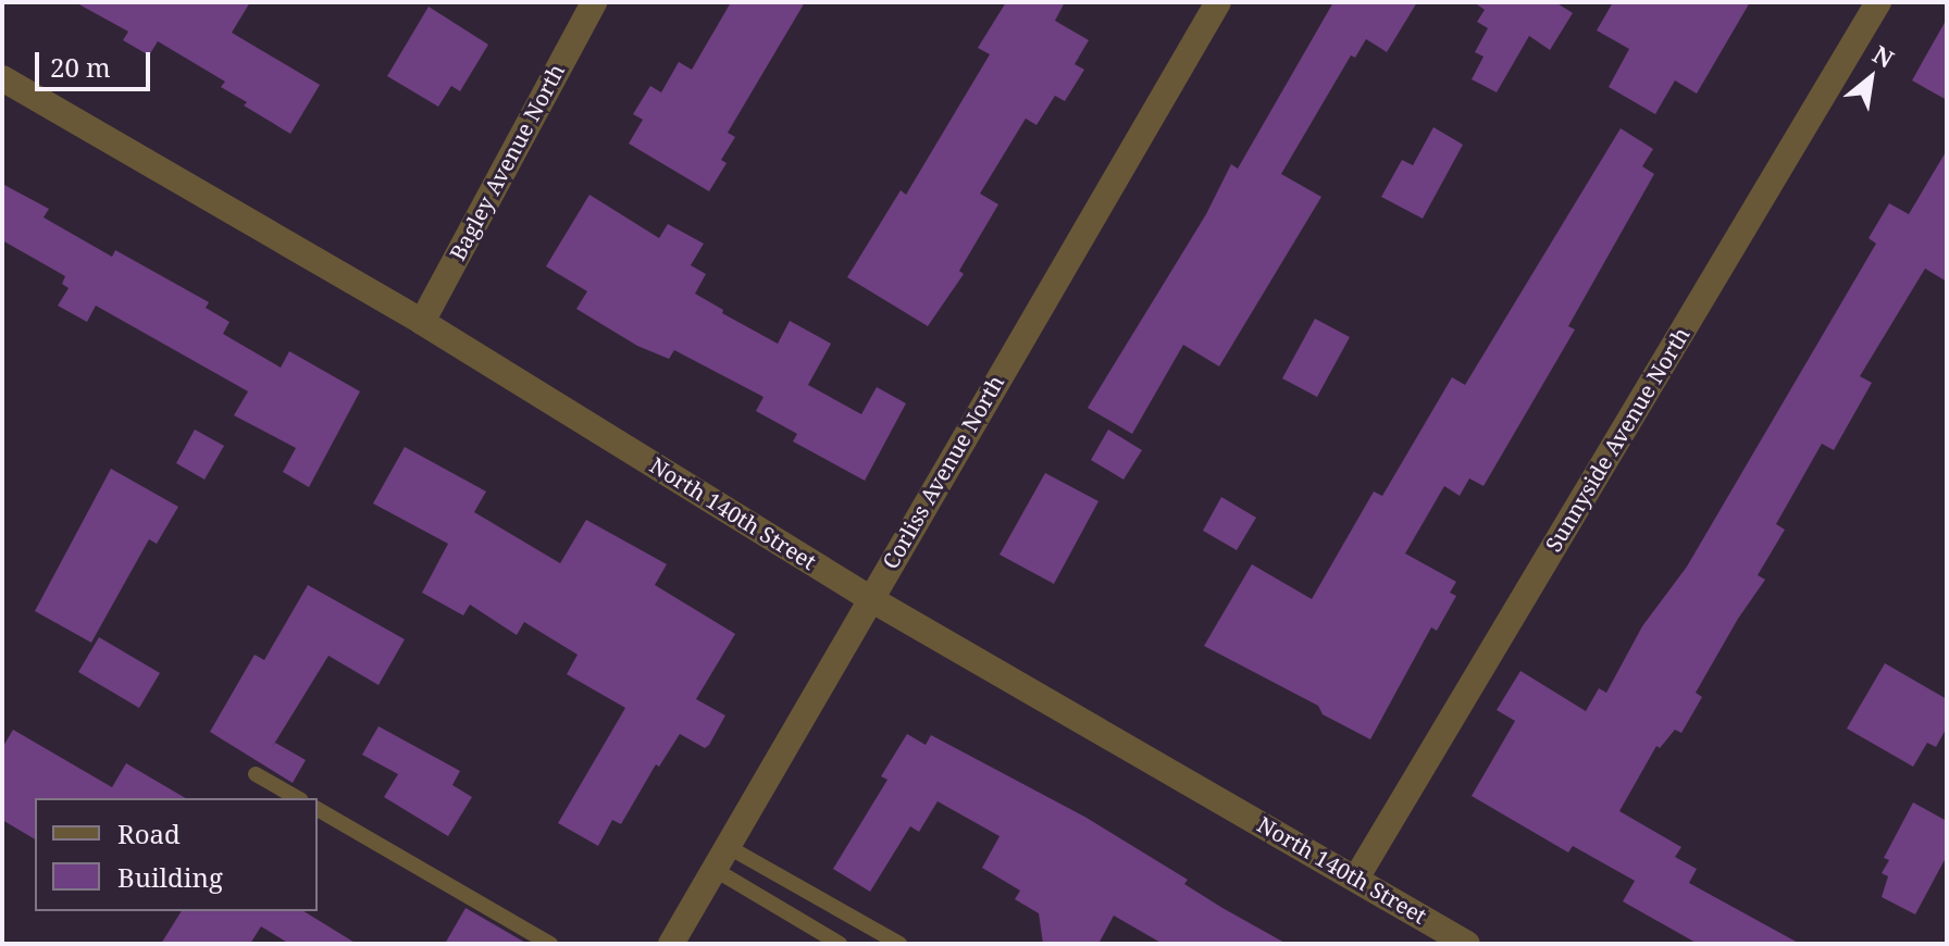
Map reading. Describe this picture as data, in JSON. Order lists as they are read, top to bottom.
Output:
{
  "streets": {
    "street": [
      "Bagley Avenue North",
      "Sunnyside Avenue North",
      "Corliss Avenue North",
      "North 140th Street"
    ]
  },
  "crossings": [
    ["Bagley Avenue North", "North 140th Street"],
    ["Sunnyside Avenue North", "North 140th Street"],
    ["Corliss Avenue North", "North 140th Street"]
  ],
  "legend": ["Road", "Building"],
  "scale_bar": "20 m",
  "north": "top right"
}
